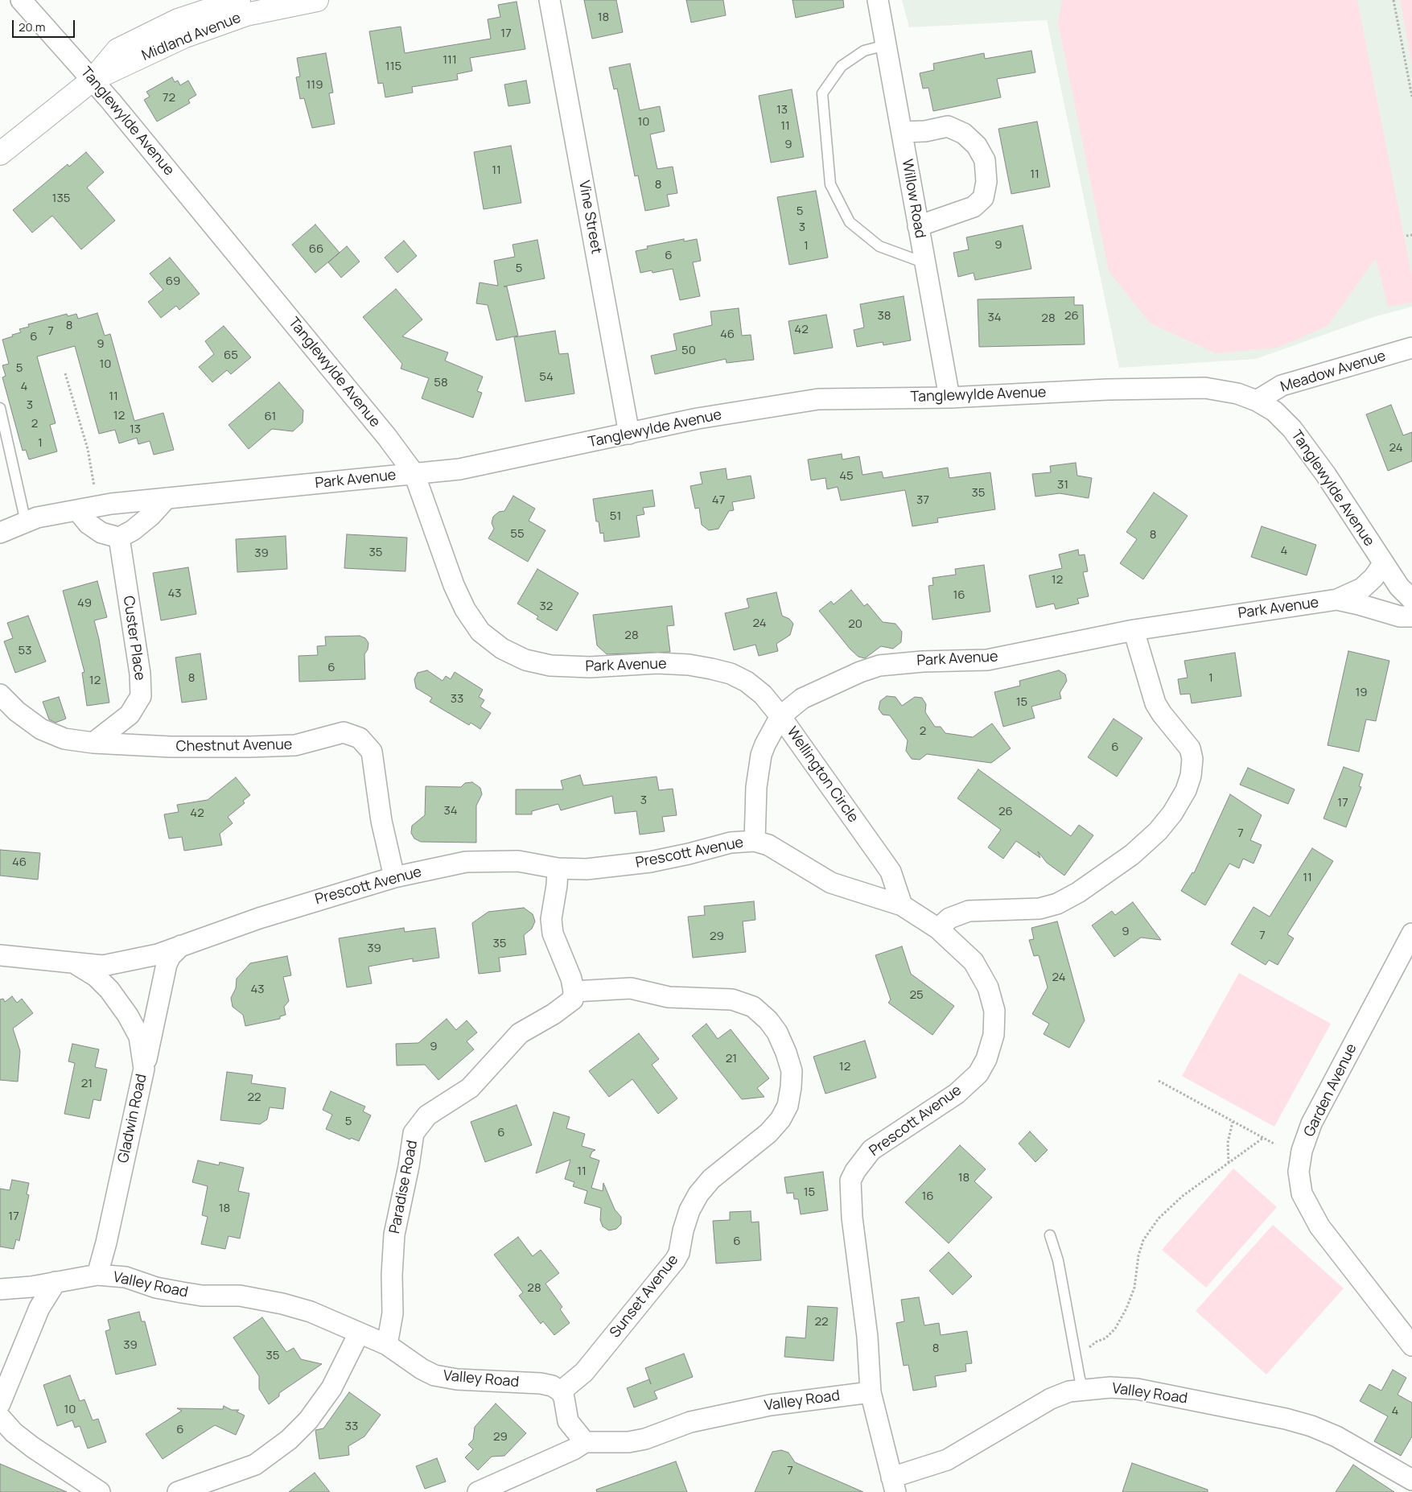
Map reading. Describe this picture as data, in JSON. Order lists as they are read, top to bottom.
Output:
{
  "streets": {
    "street": [
      "Midland Avenue",
      "Tanglewylde Avenue",
      "Willow Road",
      "Vine Street",
      "Meadow Avenue",
      "Park Avenue",
      "Custer Place",
      "Chestnut Avenue",
      "Wellington Circle",
      "Prescott Avenue",
      "Garden Avenue",
      "Gladwin Road",
      "Paradise Road",
      "Valley Road",
      "Sunset Avenue"
    ]
  },
  "crossings": [
    ["Midland Avenue", "Tanglewylde Avenue"],
    ["Tanglewylde Avenue", "Willow Road"],
    ["Tanglewylde Avenue", "Vine Street"],
    ["Tanglewylde Avenue", "Meadow Avenue"],
    ["Tanglewylde Avenue", "Park Avenue"],
    ["Park Avenue", "Wellington Circle"],
    ["Custer Place", "Chestnut Avenue"],
    ["Chestnut Avenue", "Prescott Avenue"],
    ["Wellington Circle", "Prescott Avenue"],
    ["Prescott Avenue", "Gladwin Road"],
    ["Prescott Avenue", "Valley Road"],
    ["Gladwin Road", "Valley Road"],
    ["Paradise Road", "Valley Road"],
    ["Paradise Road", "Sunset Avenue"],
    ["Valley Road", "Sunset Avenue"]
  ],
  "house_numbers": [
    "18",
    "17",
    "111",
    "115",
    "119",
    "72",
    "13",
    "10",
    "11",
    "9",
    "11",
    "11",
    "8",
    "135",
    "5",
    "3",
    "9",
    "1",
    "66",
    "6",
    "5",
    "69",
    "38",
    "26",
    "34",
    "28",
    "8",
    "42",
    "7",
    "46",
    "6",
    "9",
    "50",
    "65",
    "10",
    "5",
    "54",
    "58",
    "4",
    "11",
    "3",
    "12",
    "61",
    "2",
    "13",
    "1",
    "24",
    "45",
    "31",
    "35",
    "47",
    "37",
    "51",
    "55",
    "8",
    "4",
    "35",
    "39",
    "12",
    "43",
    "16",
    "49",
    "32",
    "24",
    "20",
    "28",
    "53",
    "6",
    "8",
    "1",
    "12",
    "19",
    "33",
    "15",
    "2",
    "6",
    "3",
    "17",
    "34",
    "26",
    "42",
    "7",
    "46",
    "11",
    "9",
    "7",
    "29",
    "35",
    "39",
    "24",
    "43",
    "25",
    "9",
    "21",
    "12",
    "21",
    "22",
    "5",
    "6",
    "11",
    "18",
    "15",
    "16",
    "18",
    "17",
    "6",
    "28",
    "22",
    "39",
    "8",
    "35",
    "10",
    "4",
    "33",
    "6",
    "29",
    "7"
  ],
  "scale_bar": "20 m"
}
